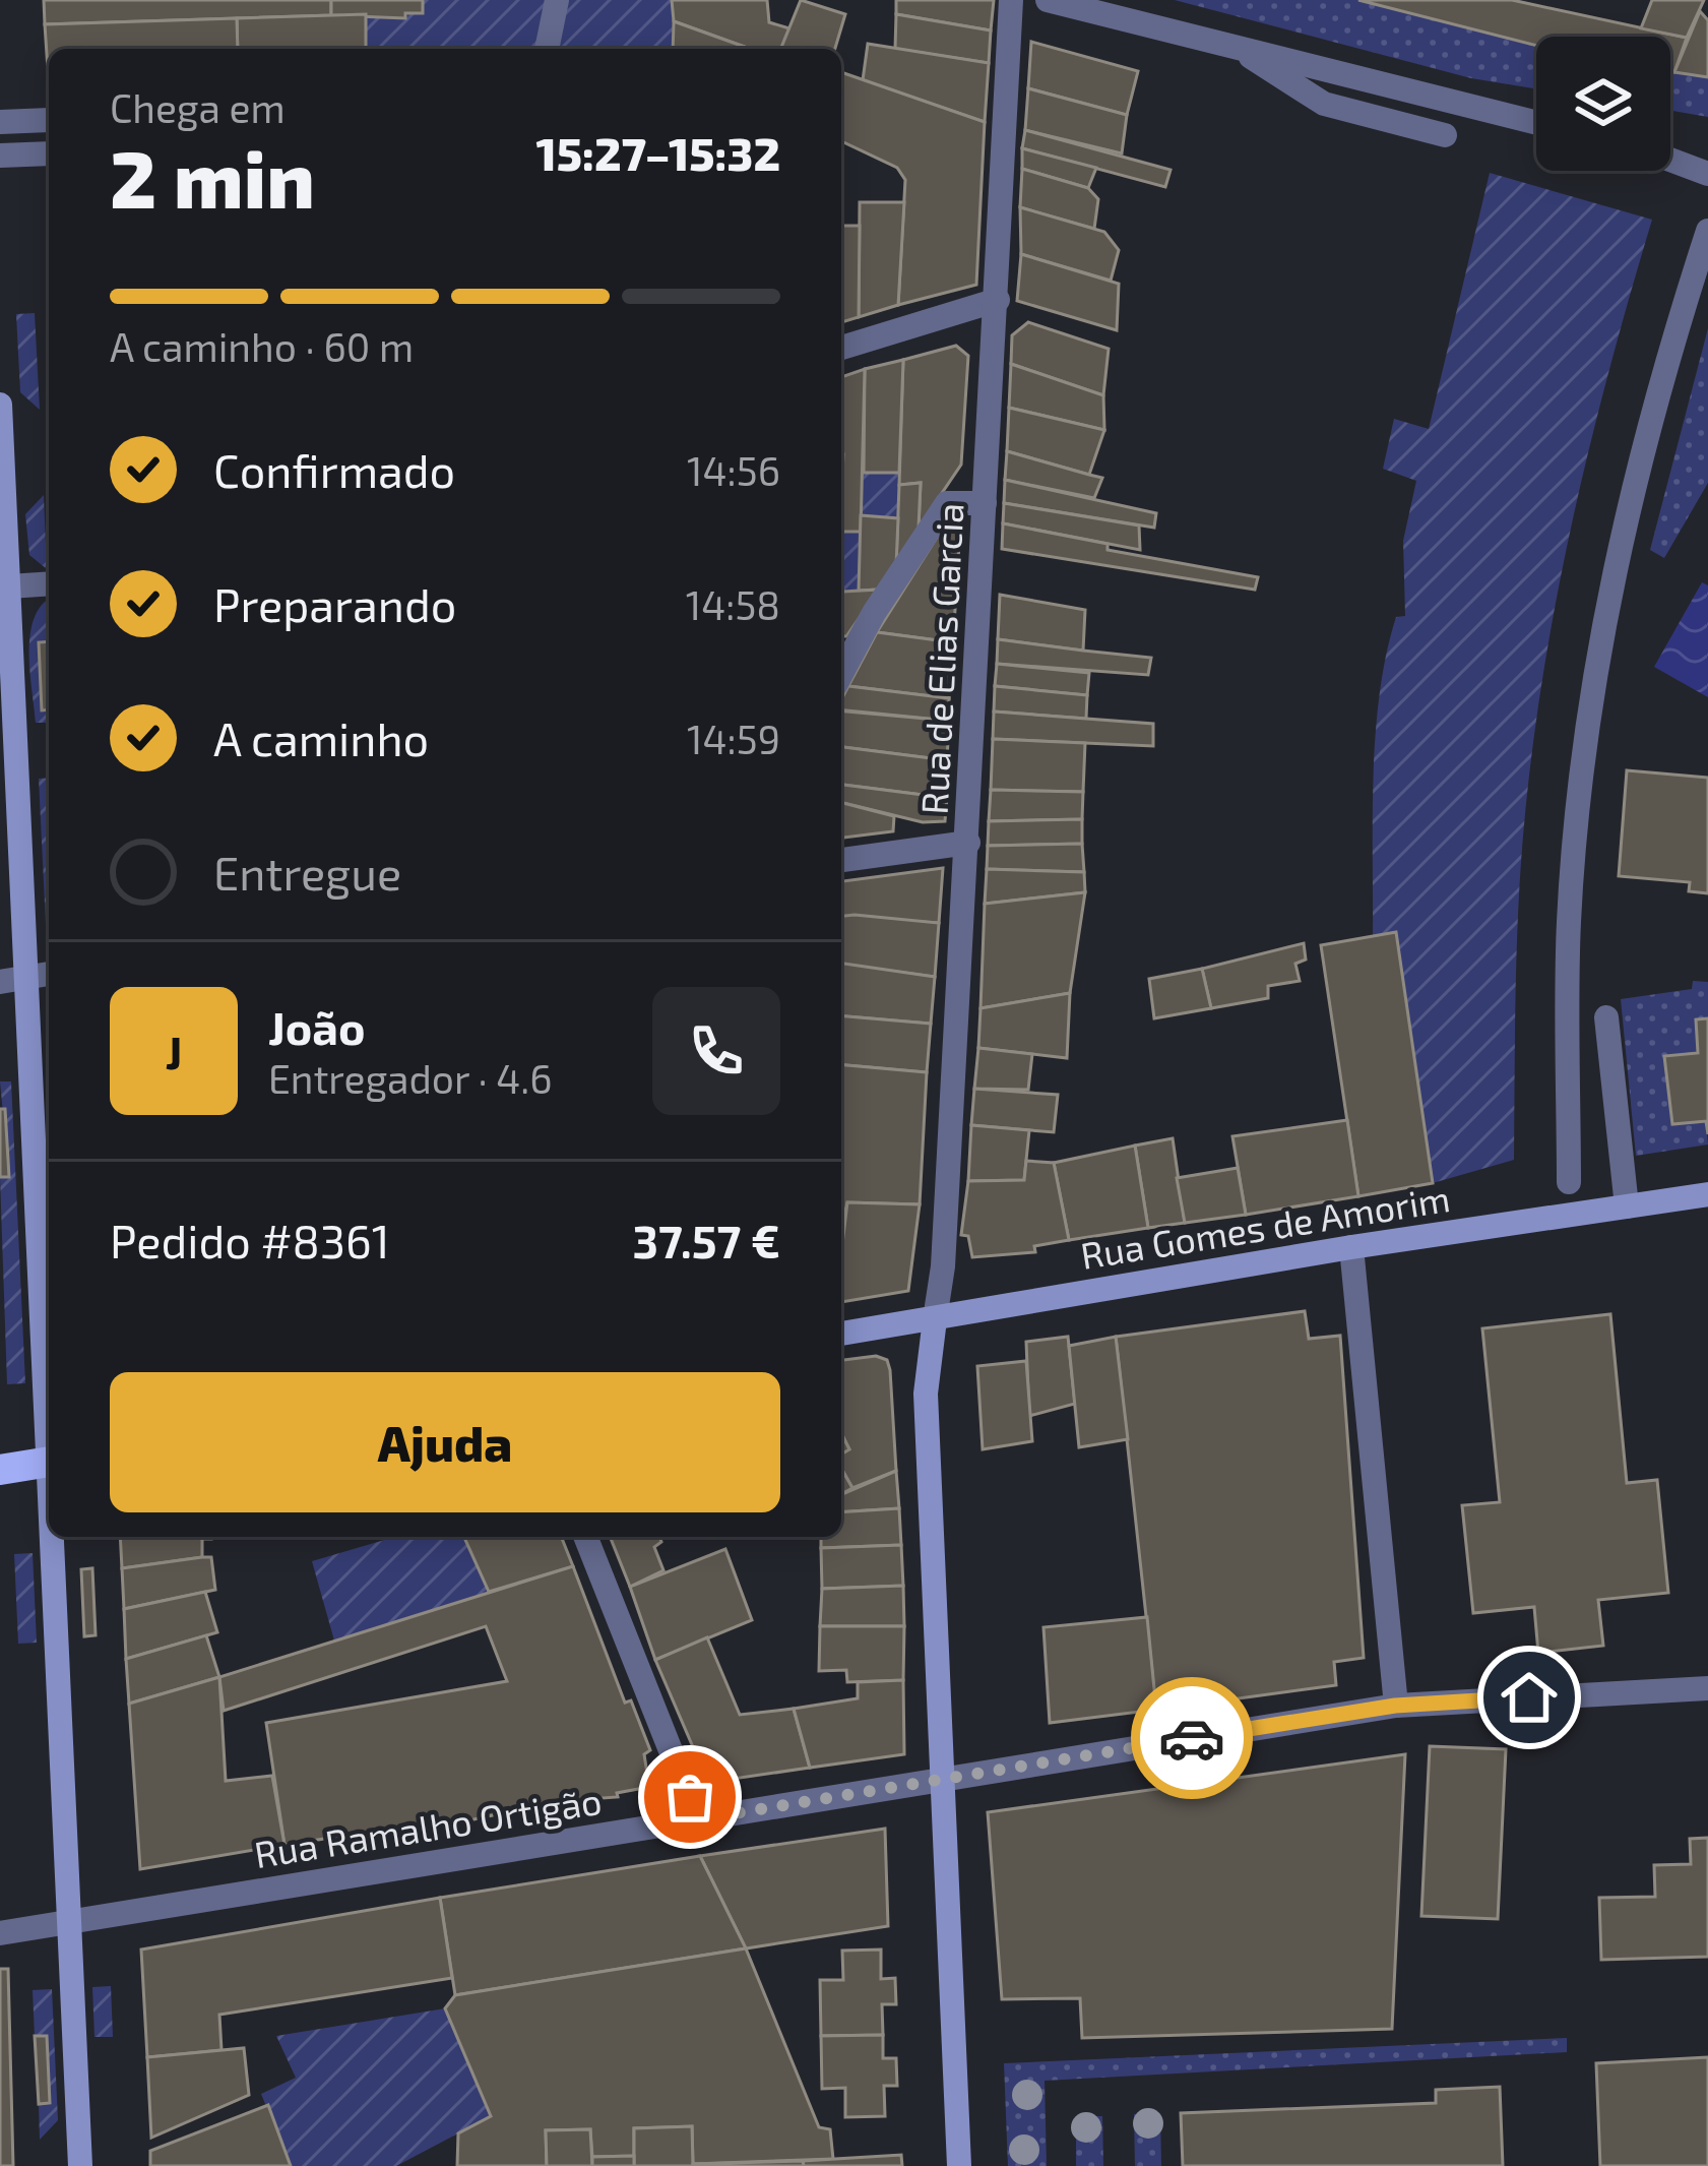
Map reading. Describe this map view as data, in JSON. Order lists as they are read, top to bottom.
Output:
{
  "streets": {
    "main road": ["Rua Gomes de Amorim"],
    "street": ["Rua de Elias Garcia", "Rua Ramalho Ortigão"]
  },
  "crossings": [
    ["Rua de Elias Garcia", "Rua Gomes de Amorim"]
  ],
  "page": {
    "heading": ["2 min", "Chega em", "15:27–15:32"],
    "panel": [
      "João",
      "Entregador · 4.6",
      "Pedido #8361",
      "37.57 €"
    ],
    "bar": "A caminho · 60 m",
    "list": [
      ["Confirmado", "14:56"],
      ["Preparando", "14:58"],
      ["A caminho", "14:59"],
      "Entregue"
    ],
    "round": "J",
    "buttons": "Ajuda"
  }
}
